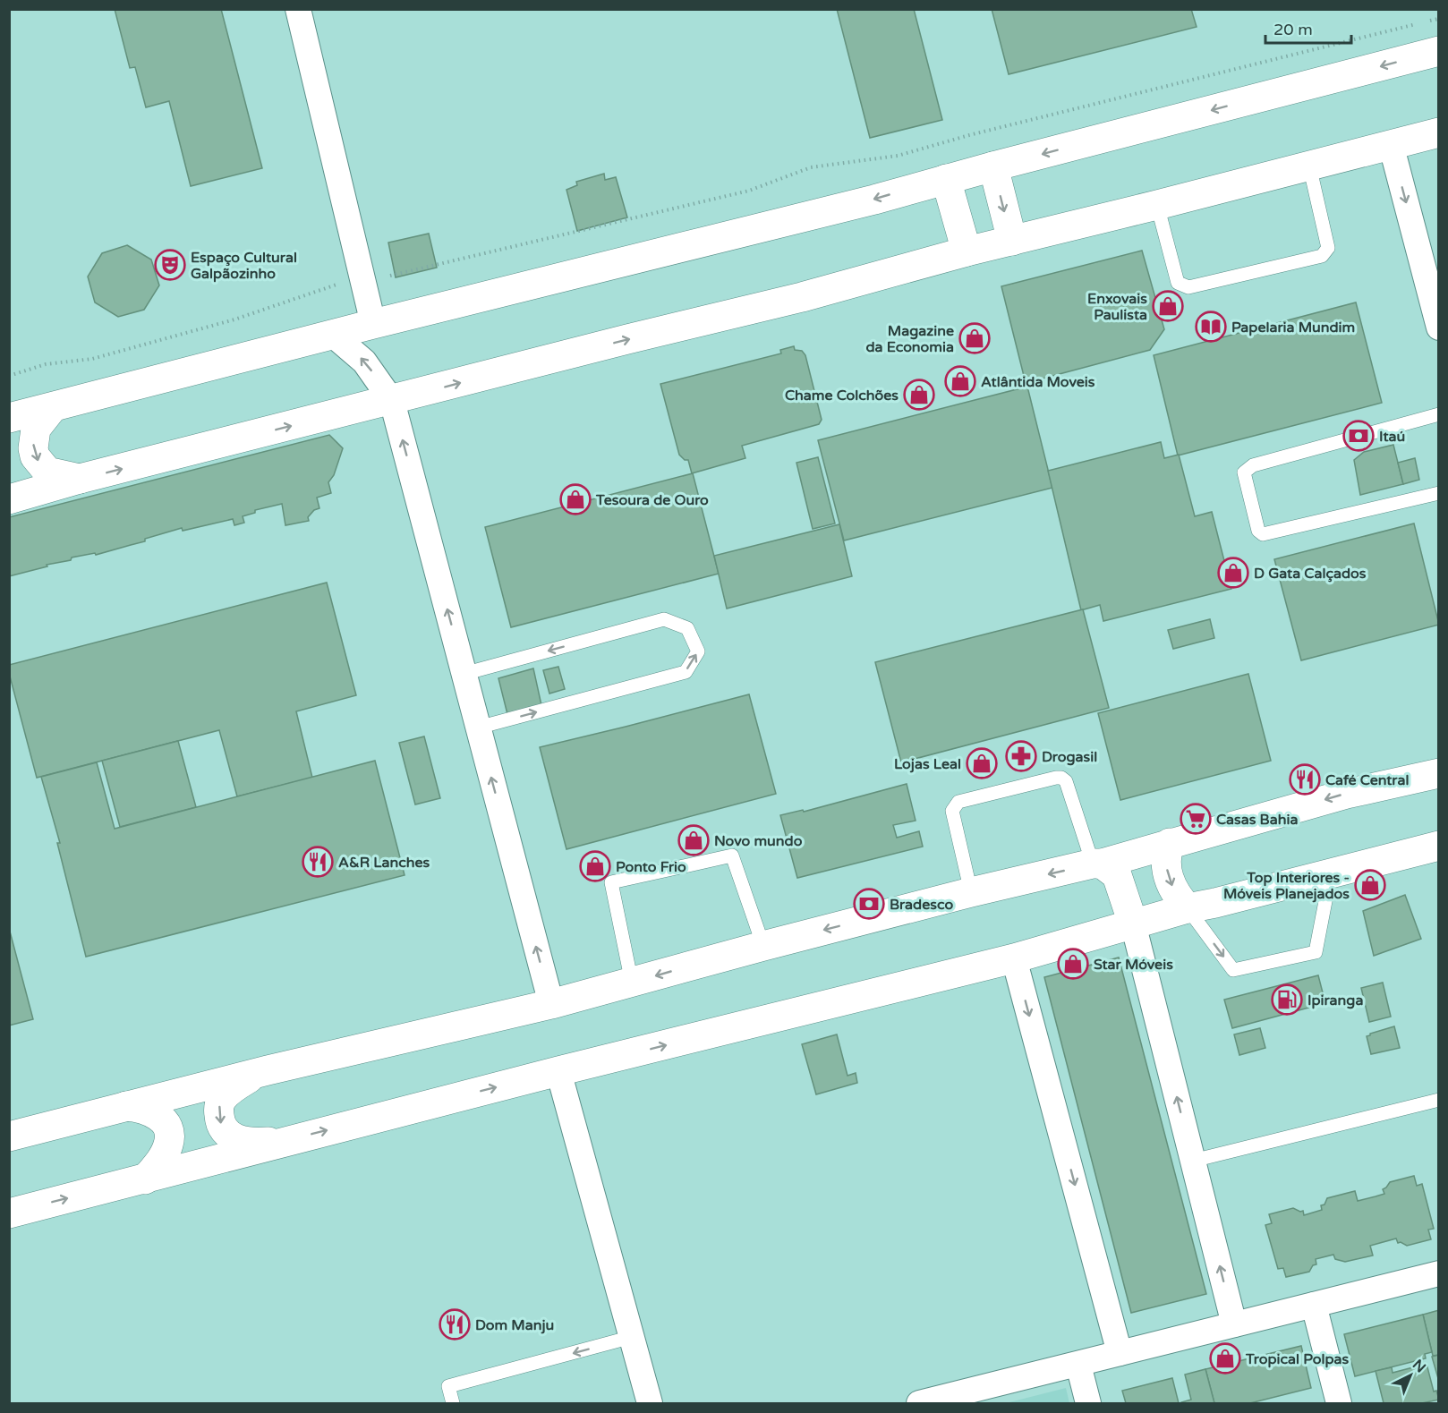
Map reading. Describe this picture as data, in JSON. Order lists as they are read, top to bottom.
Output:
{
  "places": {
    "theatre": ["Espaço Cultural Galpãozinho"],
    "shop": [
      "Enxovais Paulista",
      "Magazine da Economia",
      "Atlântida Moveis",
      "Chame Colchões",
      "Tesoura de Ouro",
      "D Gata Calçados",
      "Lojas Leal",
      "Novo mundo",
      "Ponto Frio",
      "Top Interiores - Móveis Planejados",
      "Star Móveis",
      "Tropical Polpas"
    ],
    "library": ["Papelaria Mundim"],
    "bank": ["Itaú", "Bradesco"],
    "pharmacy": ["Drogasil"],
    "restaurant": ["Café Central", "A&R Lanches", "Dom Manju"],
    "supermarket": ["Casas Bahia"],
    "fuel station": ["Ipiranga"]
  },
  "scale_bar": "20 m",
  "north": "top right"
}
